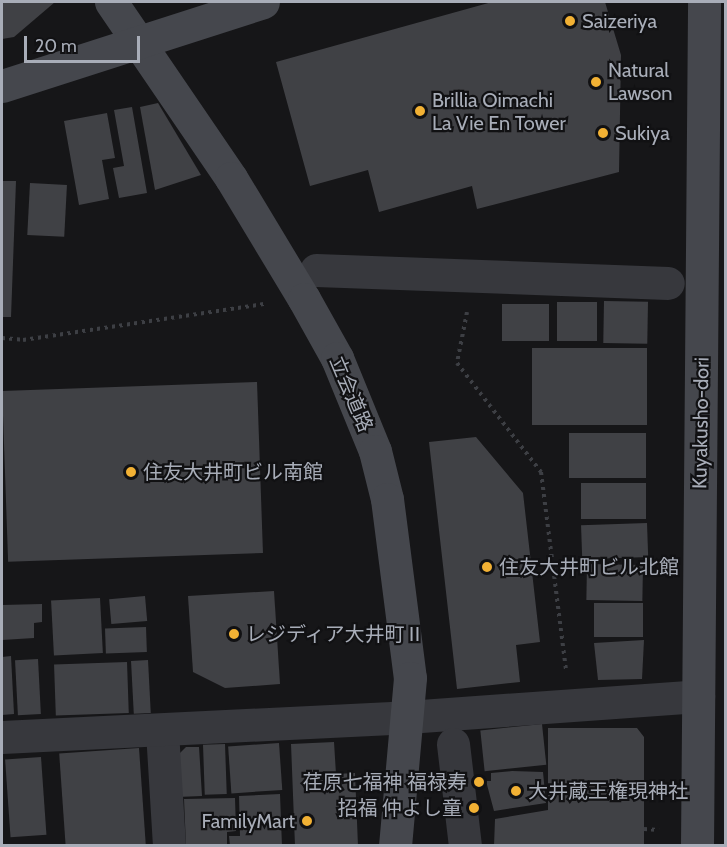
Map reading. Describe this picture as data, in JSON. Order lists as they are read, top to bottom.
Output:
{
  "streets": {
    "street": ["立会道路", "Kuyakusho-dori"]
  },
  "places": [
    "Saizeriya",
    "Natural Lawson",
    "Brillia Oimachi La Vie En Tower",
    "Sukiya",
    "住友大井町ビル南館",
    "住友大井町ビル北館",
    "レジディア大井町Ⅱ",
    "荏原七福神 福禄寿",
    "大井蔵王権現神社",
    "招福 仲よし童",
    "FamilyMart"
  ],
  "scale_bar": "20 m"
}
